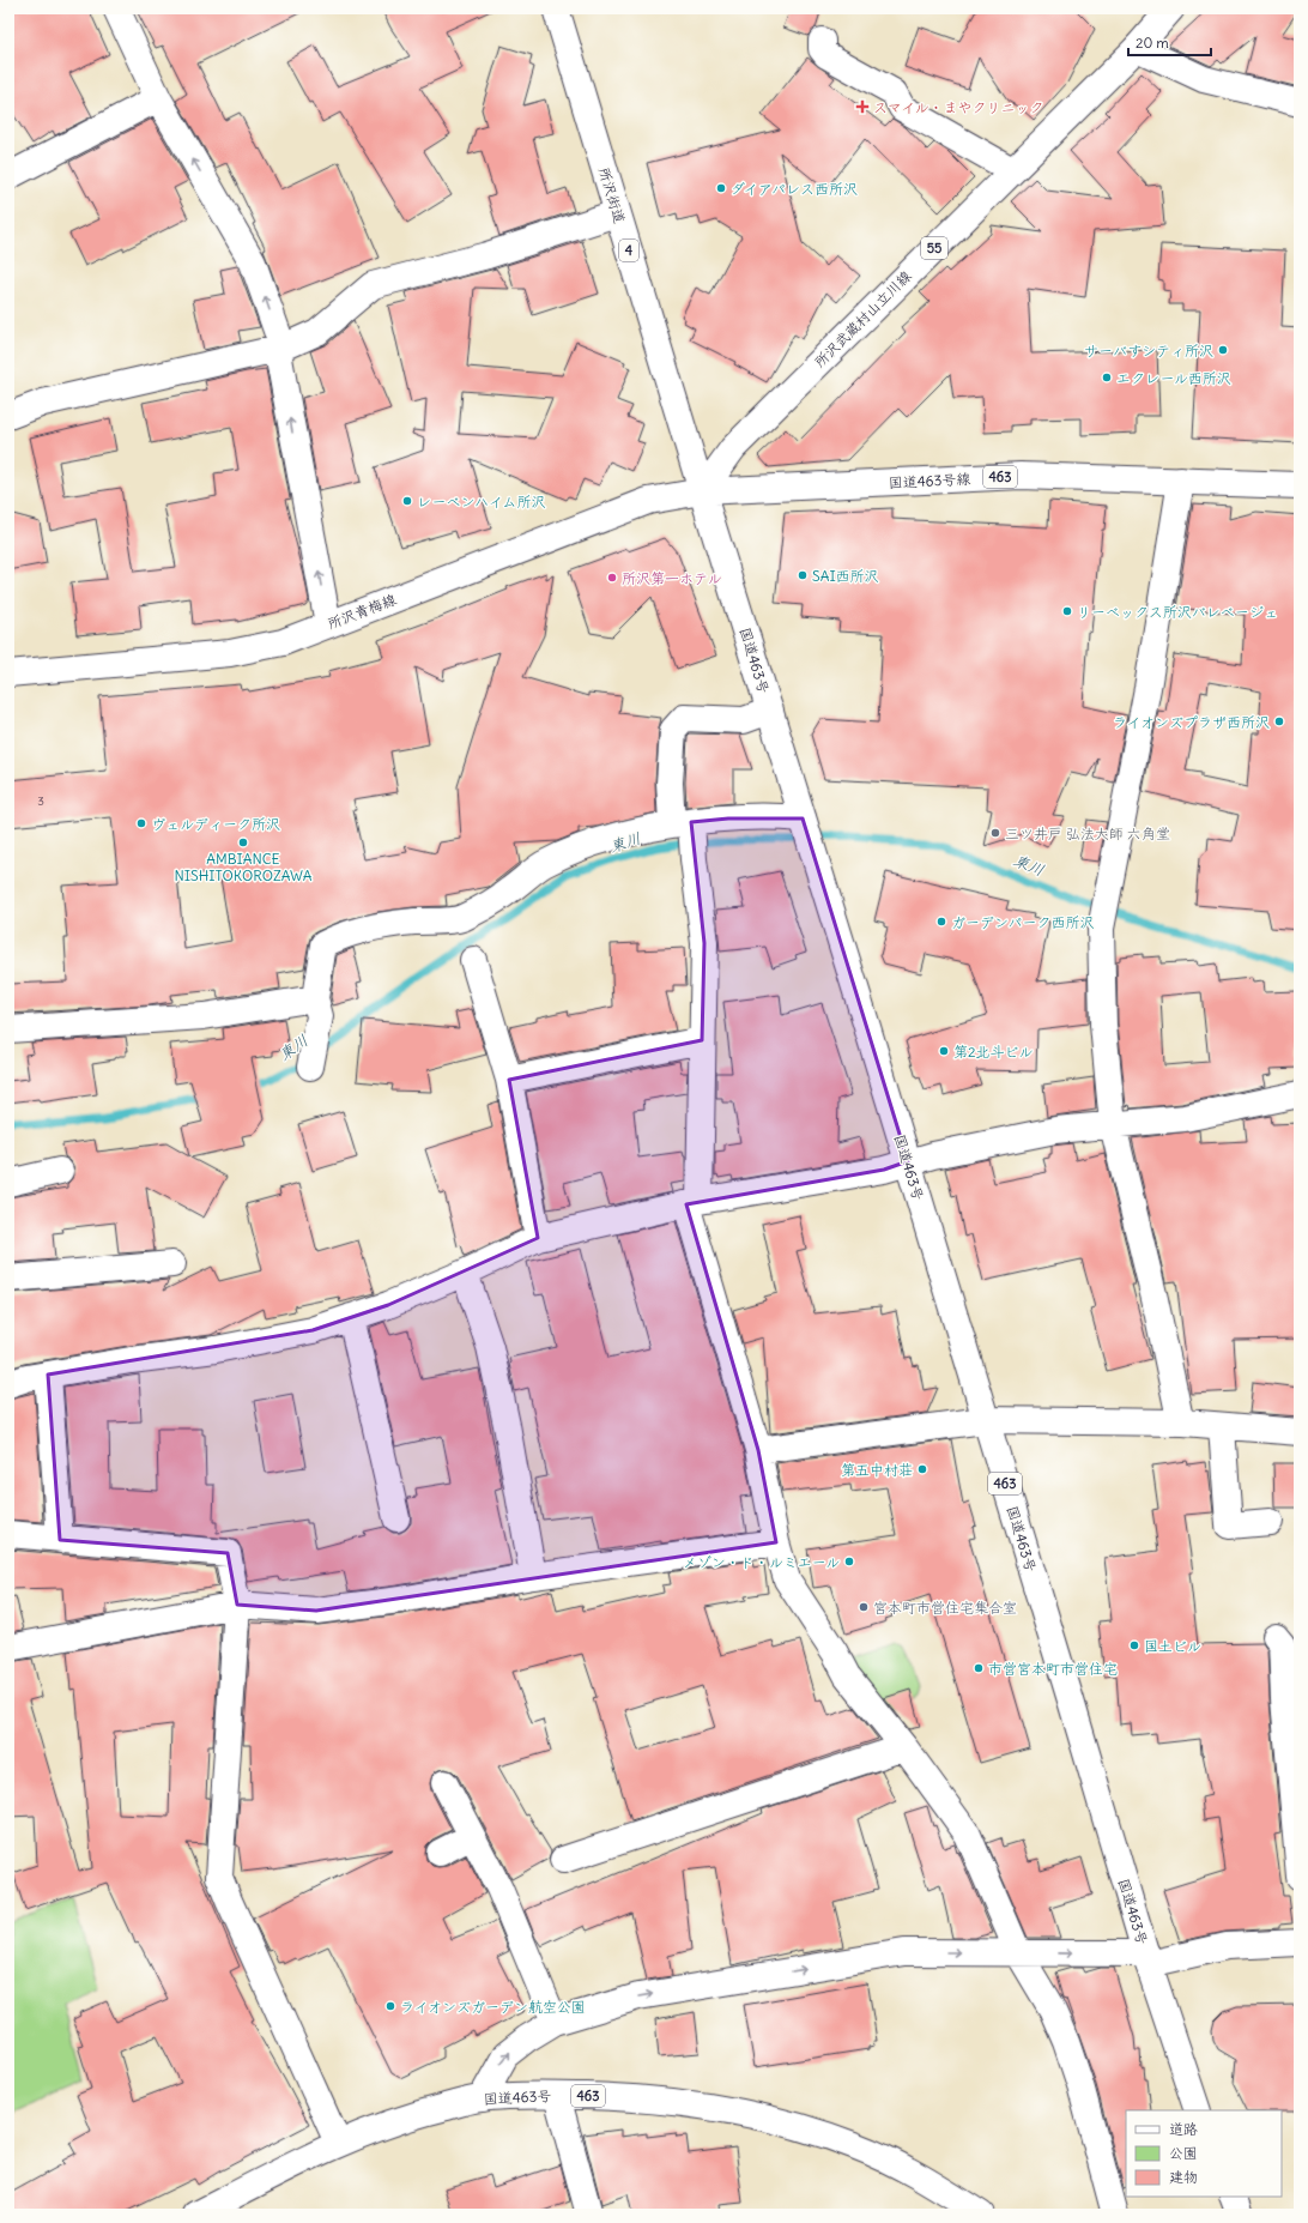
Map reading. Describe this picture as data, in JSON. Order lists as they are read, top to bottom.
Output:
{
  "streets": {
    "main road": [
      "所沢街道",
      "55",
      "4",
      "所沢武蔵村山立川線",
      "463",
      "国道463号線",
      "所沢青梅線",
      "国道463号"
    ]
  },
  "crossings": [
    ["所沢街道", "所沢武蔵村山立川線"],
    ["所沢街道", "国道463号線"],
    ["所沢街道", "所沢青梅線"],
    ["所沢街道", "国道463号"],
    ["所沢武蔵村山立川線", "国道463号線"],
    ["所沢武蔵村山立川線", "所沢青梅線"],
    ["所沢武蔵村山立川線", "国道463号"],
    ["国道463号線", "所沢青梅線"],
    ["国道463号線", "国道463号"],
    ["所沢青梅線", "国道463号"]
  ],
  "water": ["東川"],
  "places": {
    "health": ["スマイル・まやクリニック"],
    "other": [
      "ダイアパレス西所沢",
      "サーバすシティ所沢",
      "エクレール西所沢",
      "レーベンハイム所沢",
      "SAI西所沢",
      "所沢第一ホテル",
      "リーベックス所沢バレベージェ",
      "ライオンズプラザ西所沢",
      "ヴェルディーク所沢",
      "三ツ井戸 弘法大師 六角堂",
      "AMBIANCE NISHITOKOROZAWA",
      "ガーデンパーク西所沢",
      "第2北斗ビル",
      "第五中村荘",
      "メゾン・ド・ルミエール",
      "宮本町市営住宅集合室",
      "国土ビル",
      "市営宮本町市営住宅",
      "ライオンズガーデン航空公園"
    ]
  },
  "house_numbers": ["3"],
  "legend": ["道路", "公園", "建物"],
  "scale_bar": "20 m"
}
